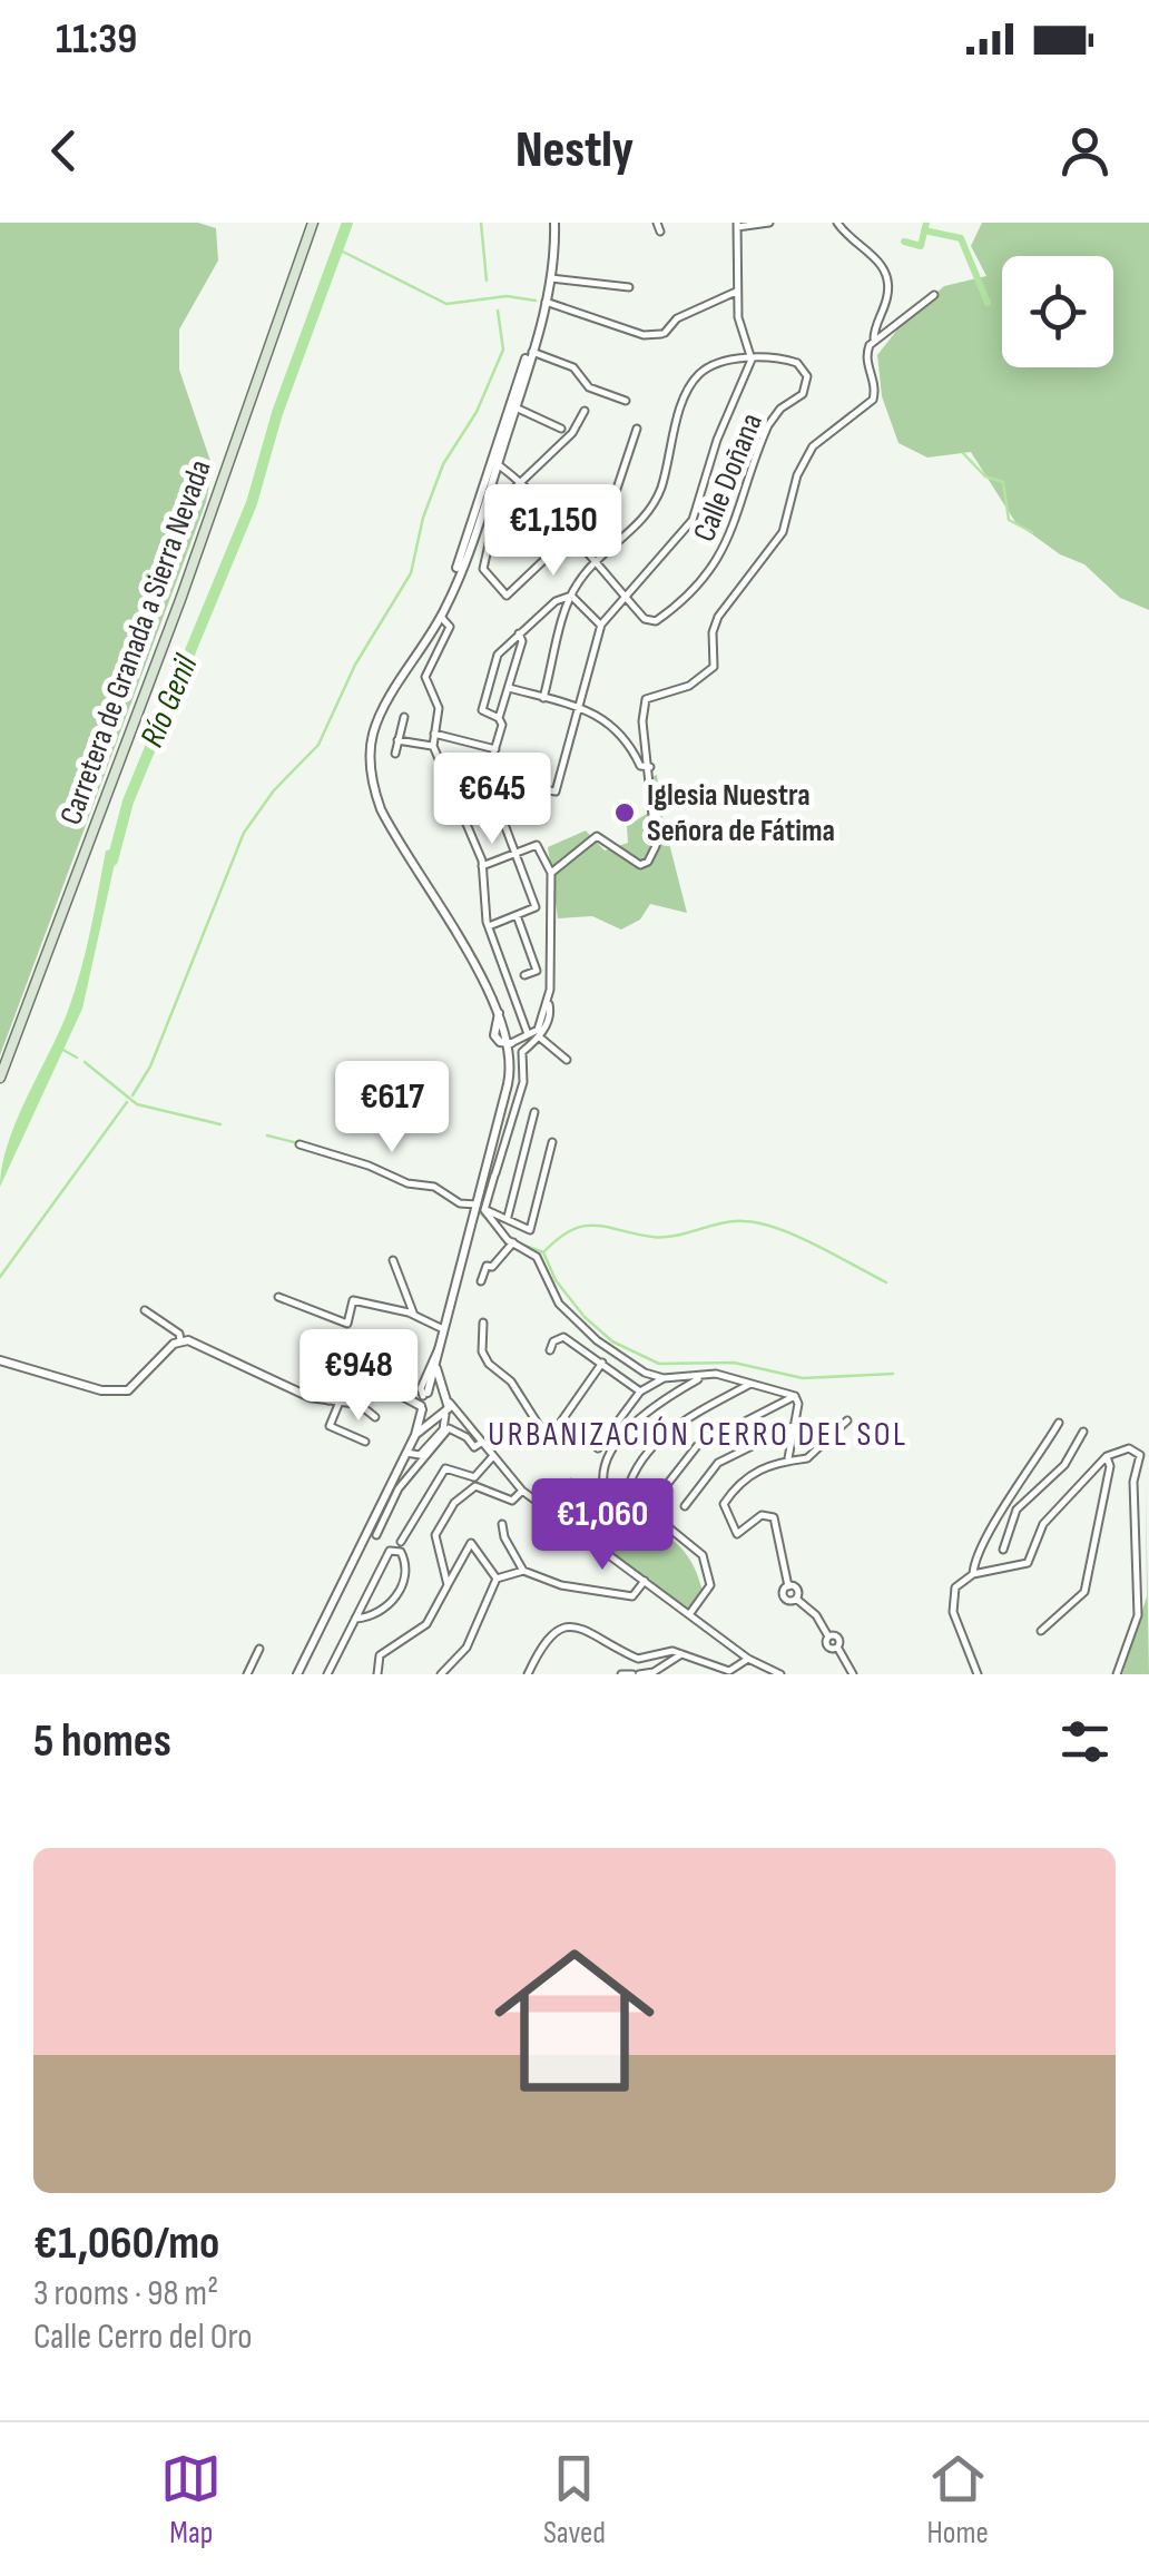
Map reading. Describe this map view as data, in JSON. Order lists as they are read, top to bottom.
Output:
{
  "streets": {
    "main road": ["Carretera de Granada a Sierra Nevada"],
    "street": ["Calle Doñana"]
  },
  "districts": ["URBANIZACIÓN CERRO DEL SOL"],
  "water": ["Río Genil"],
  "places": ["Iglesia Nuestra Señora de Fátima"],
  "page": {
    "status": "11:39",
    "header": "Nestly",
    "price": [
      "€1,150",
      "€645",
      "€617",
      "€948",
      "€1,060"
    ],
    "heading": "5 homes",
    "list": [
      {
        "name": "€1,060/mo",
        "note": "3 rooms · 98 m² · Calle Cerro del Oro"
      }
    ],
    "tabs": ["Map", "Saved", "Home"]
  }
}
